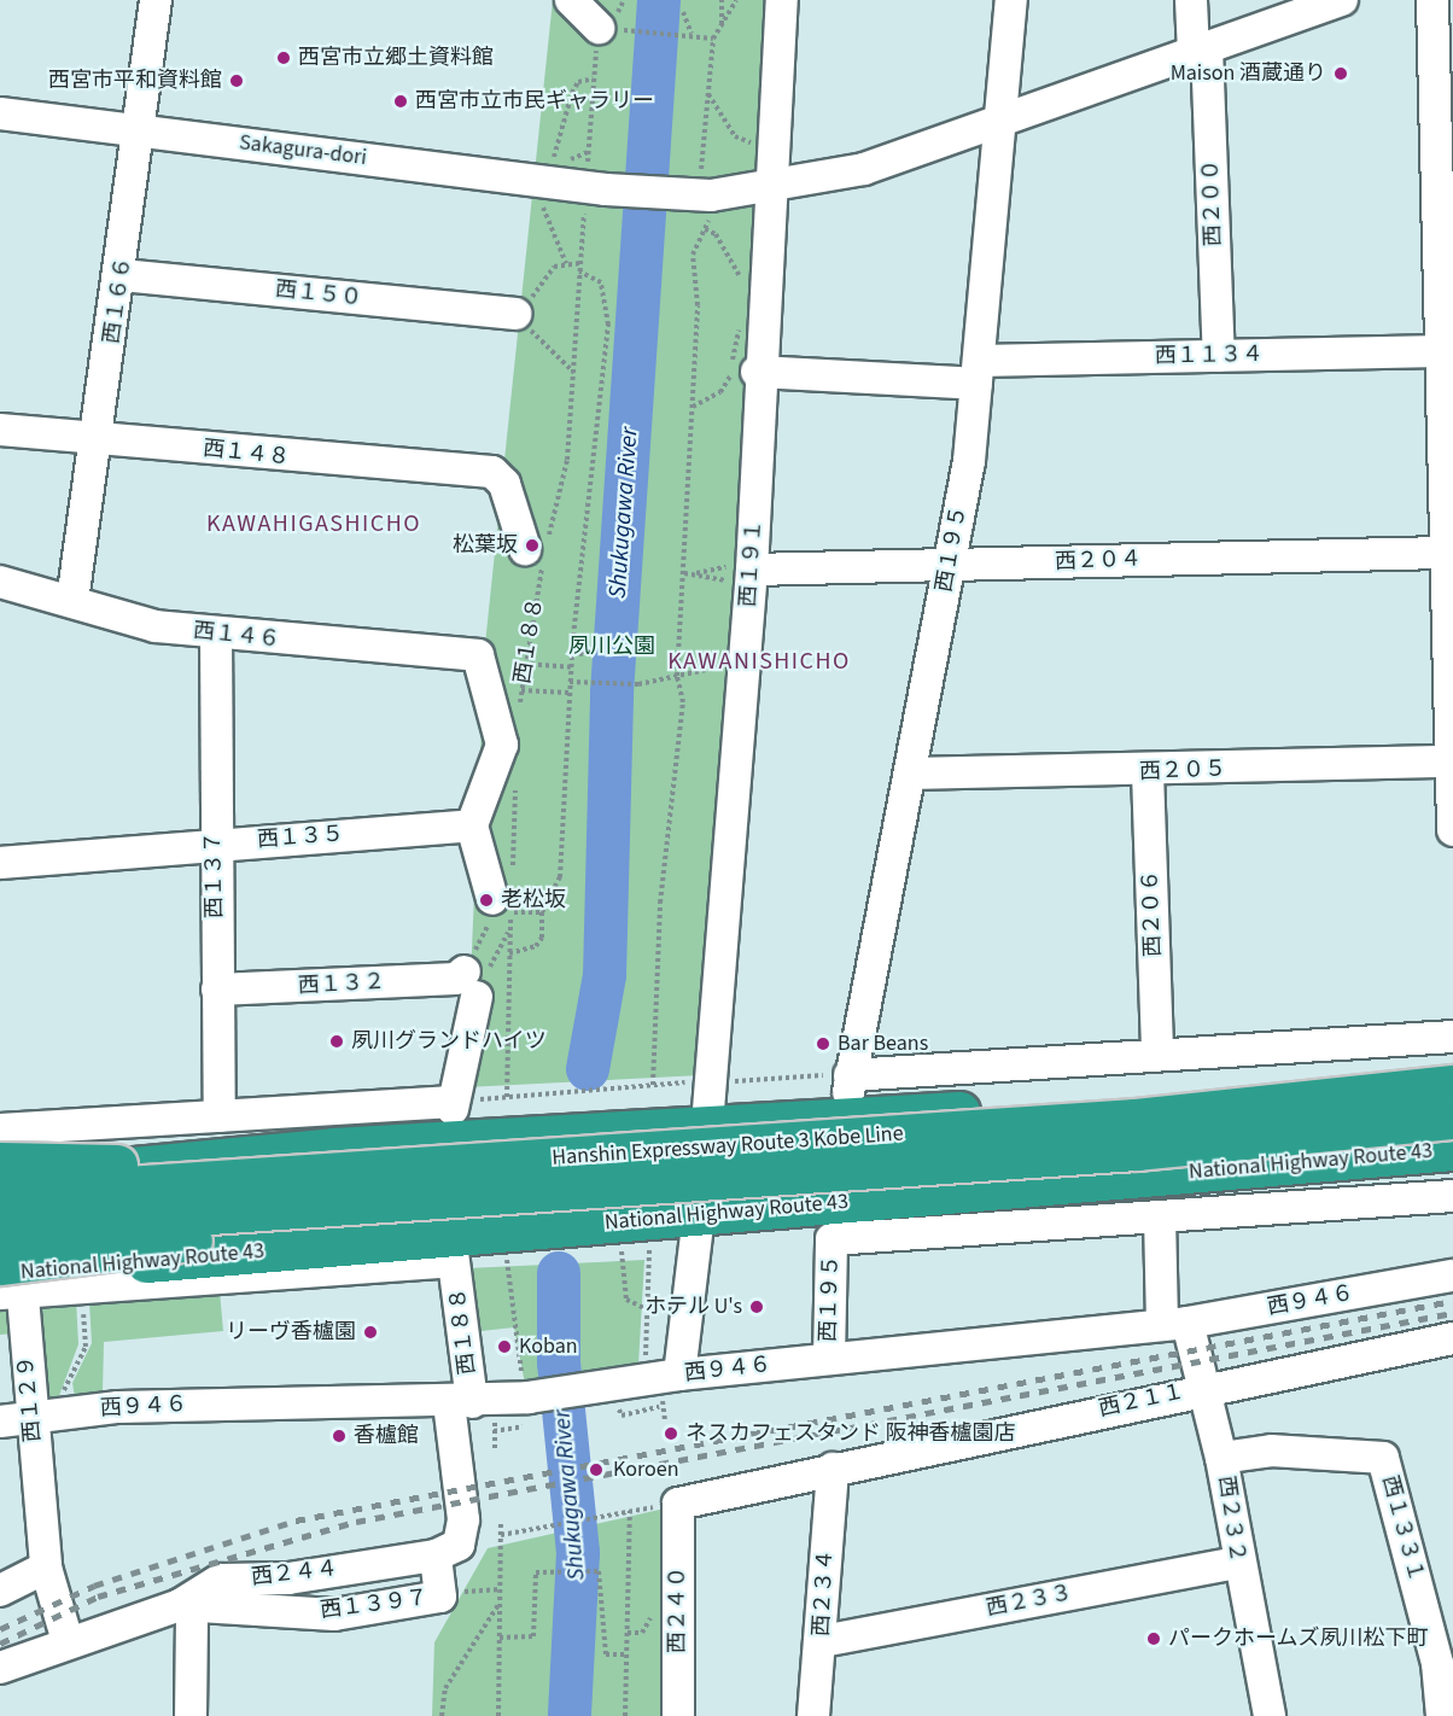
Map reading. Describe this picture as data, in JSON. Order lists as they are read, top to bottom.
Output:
{
  "streets": {
    "highway": ["Hanshin Expressway Route 3 Kobe Line", "National Highway Route 43"],
    "street": [
      "Sakagura-dori",
      "西２００",
      "西１５０",
      "西１６６",
      "西１１３４",
      "西１４８",
      "西１９５",
      "西２０４",
      "西１９１",
      "西１４６",
      "西１８８",
      "西２０５",
      "西１３５",
      "西１３７",
      "西２０６",
      "西１３２",
      "西９４６",
      "西１２９",
      "西２１１",
      "西２３２",
      "西１３３１",
      "西２４４",
      "西２３４",
      "西２３３",
      "西１３９７",
      "西２４０"
    ]
  },
  "crossings": [
    ["Sakagura-dori", "西２００"],
    ["Sakagura-dori", "西１６６"],
    ["Sakagura-dori", "西１９５"],
    ["Sakagura-dori", "西１９１"],
    ["Sakagura-dori", "西１８８"],
    ["西２００", "西１１３４"],
    ["西１５０", "西１６６"],
    ["西１６６", "西１４８"],
    ["西１６６", "西１４６"],
    ["西１１３４", "西１９５"],
    ["西１１３４", "西１９１"],
    ["西１４８", "西１８８"],
    ["西１９５", "西２０４"],
    ["西１９５", "西２０５"],
    ["西１９５", "西２０６"],
    ["西１９５", "西９４６"],
    ["西２０４", "西１９１"],
    ["西１４６", "西１３５"],
    ["西１４６", "西１３７"],
    ["西１８８", "西９４６"],
    ["西２０５", "西２０６"],
    ["西１３５", "西１３７"],
    ["西１３７", "西１３２"],
    ["National Highway Route 43", "西１２９"],
    ["西９４６", "西１２９"],
    ["西９４６", "西２３２"],
    ["西１２９", "西２４４"],
    ["西２１１", "西２３２"],
    ["西２１１", "西２３４"],
    ["西２１１", "西２４０"],
    ["西２３２", "西１３３１"],
    ["西２３２", "西２３３"],
    ["西２４４", "西１３９７"],
    ["西２３４", "西２３３"]
  ],
  "districts": ["KAWAHIGASHICHO", "KAWANISHICHO"],
  "water": ["Shukugawa River"],
  "parks": ["夙川公園"],
  "places": [
    "西宮市立郷土資料館",
    "Maison 酒蔵通り",
    "西宮市平和資料館",
    "西宮市立市民ギャラリー",
    "松葉坂",
    "老松坂",
    "夙川グランドハイツ",
    "Bar Beans",
    "ホテル U's",
    "リーヴ香櫨園",
    "Koban",
    "ネスカフェスタンド 阪神香櫨園店",
    "香櫨館",
    "Koroen",
    "パークホームズ夙川松下町"
  ]
}
